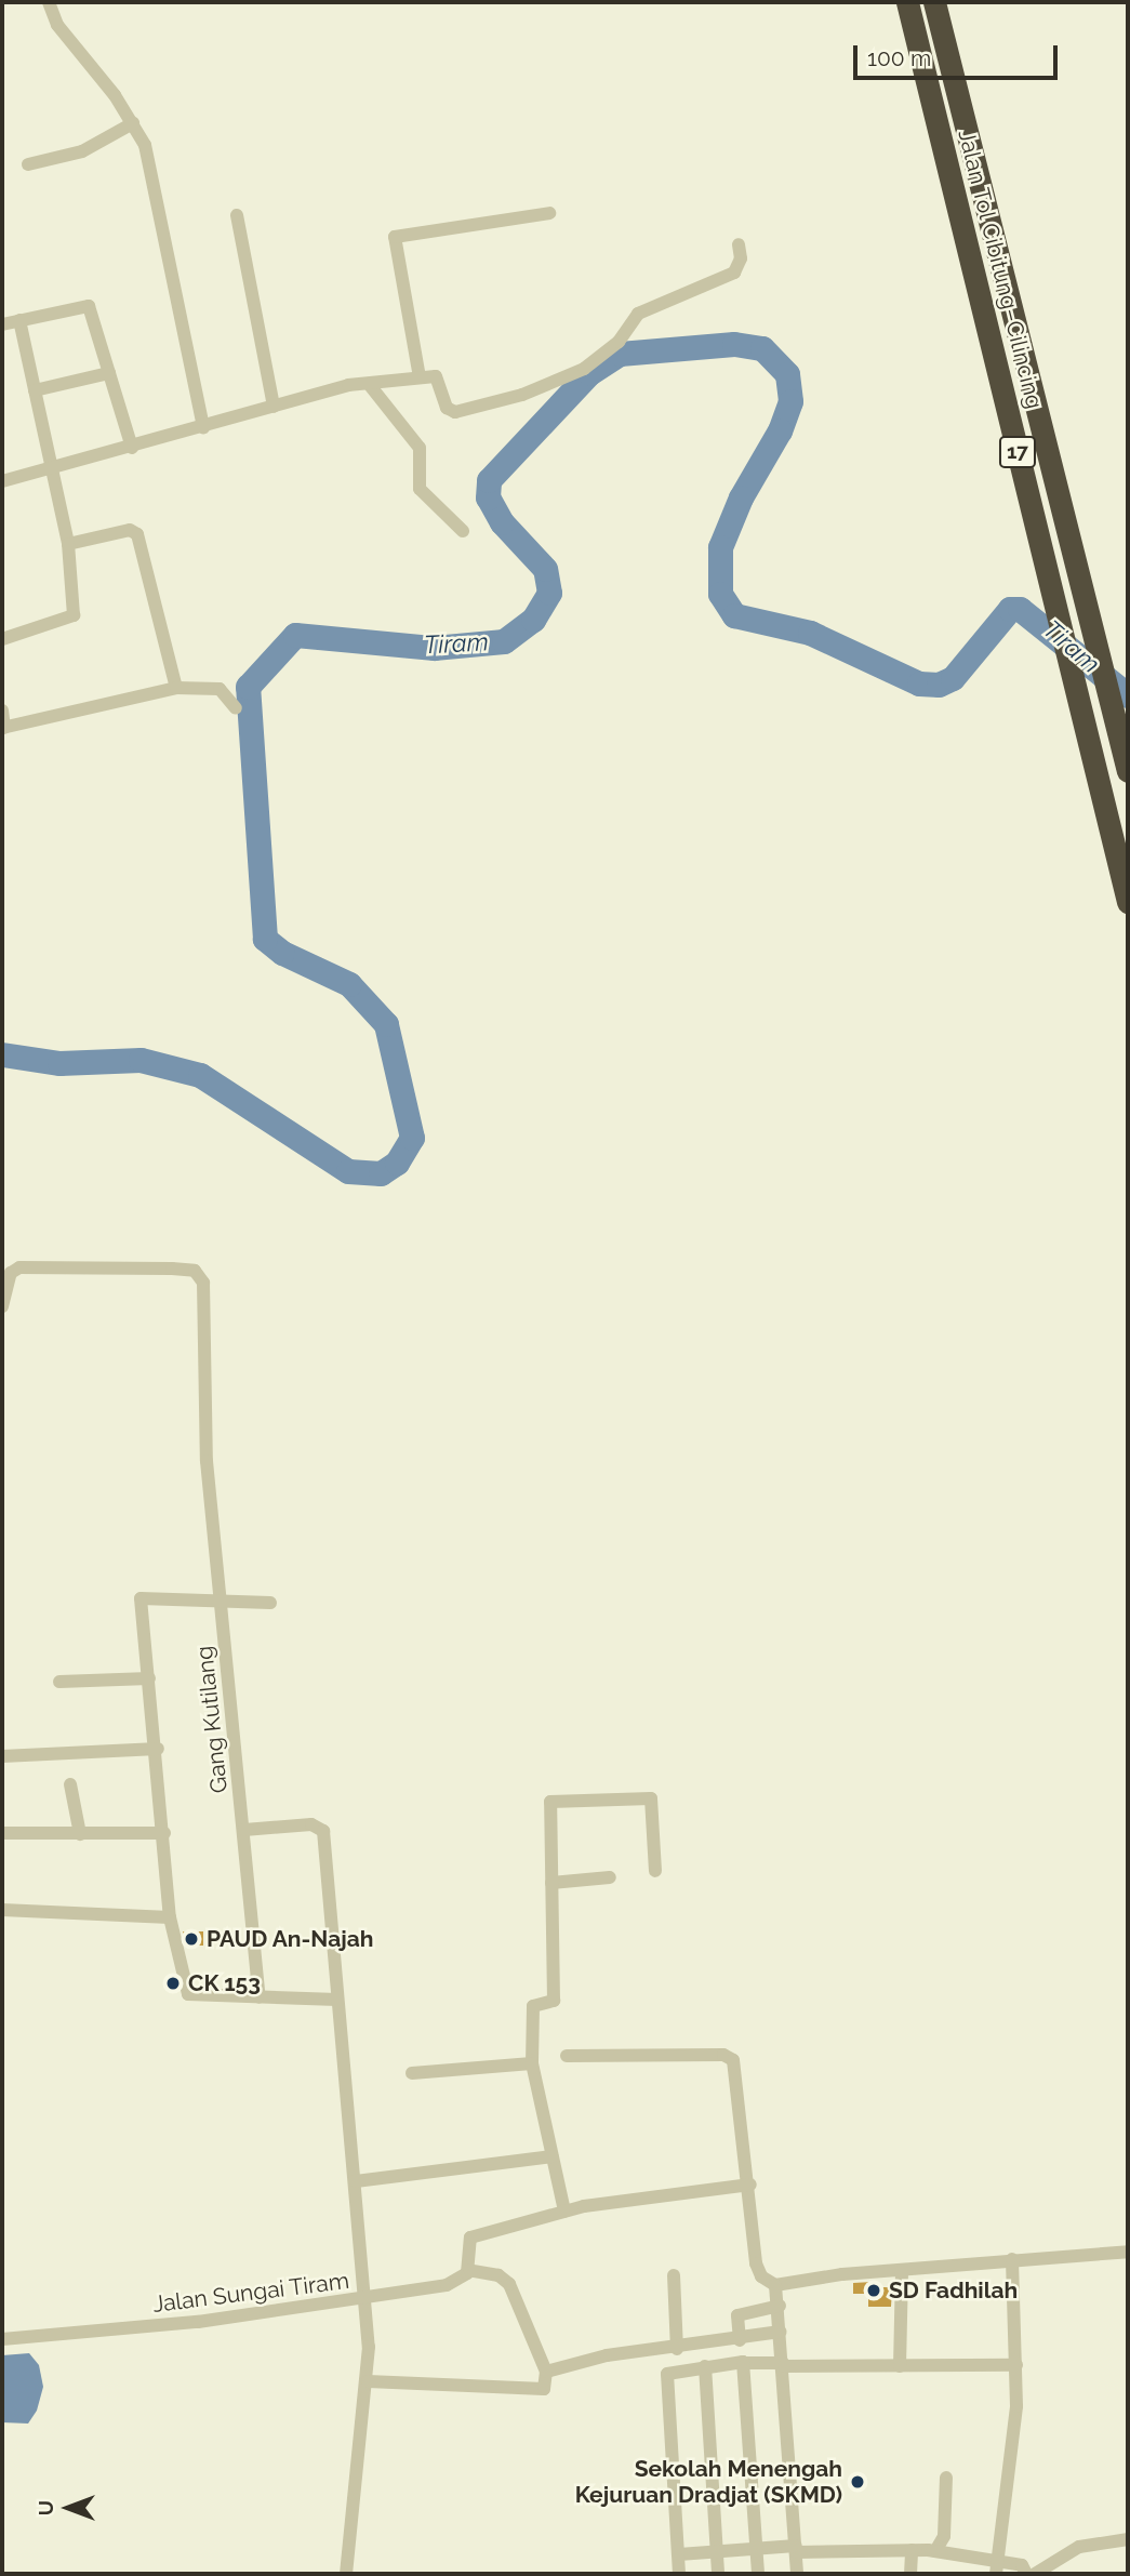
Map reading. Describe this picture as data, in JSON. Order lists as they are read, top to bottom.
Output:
{
  "streets": {
    "highway": ["Jalan Tol Cibitung–Cilincing", "17"],
    "street": ["Gang Kutilang", "Jalan Sungai Tiram"]
  },
  "water": ["Tiram"],
  "places": [
    "PAUD An-Najah",
    "CK 153",
    "SD Fadhilah",
    "Sekolah Menengah Kejuruan Dradjat (SKMD)"
  ],
  "scale_bar": "100 m",
  "north": "left"
}
